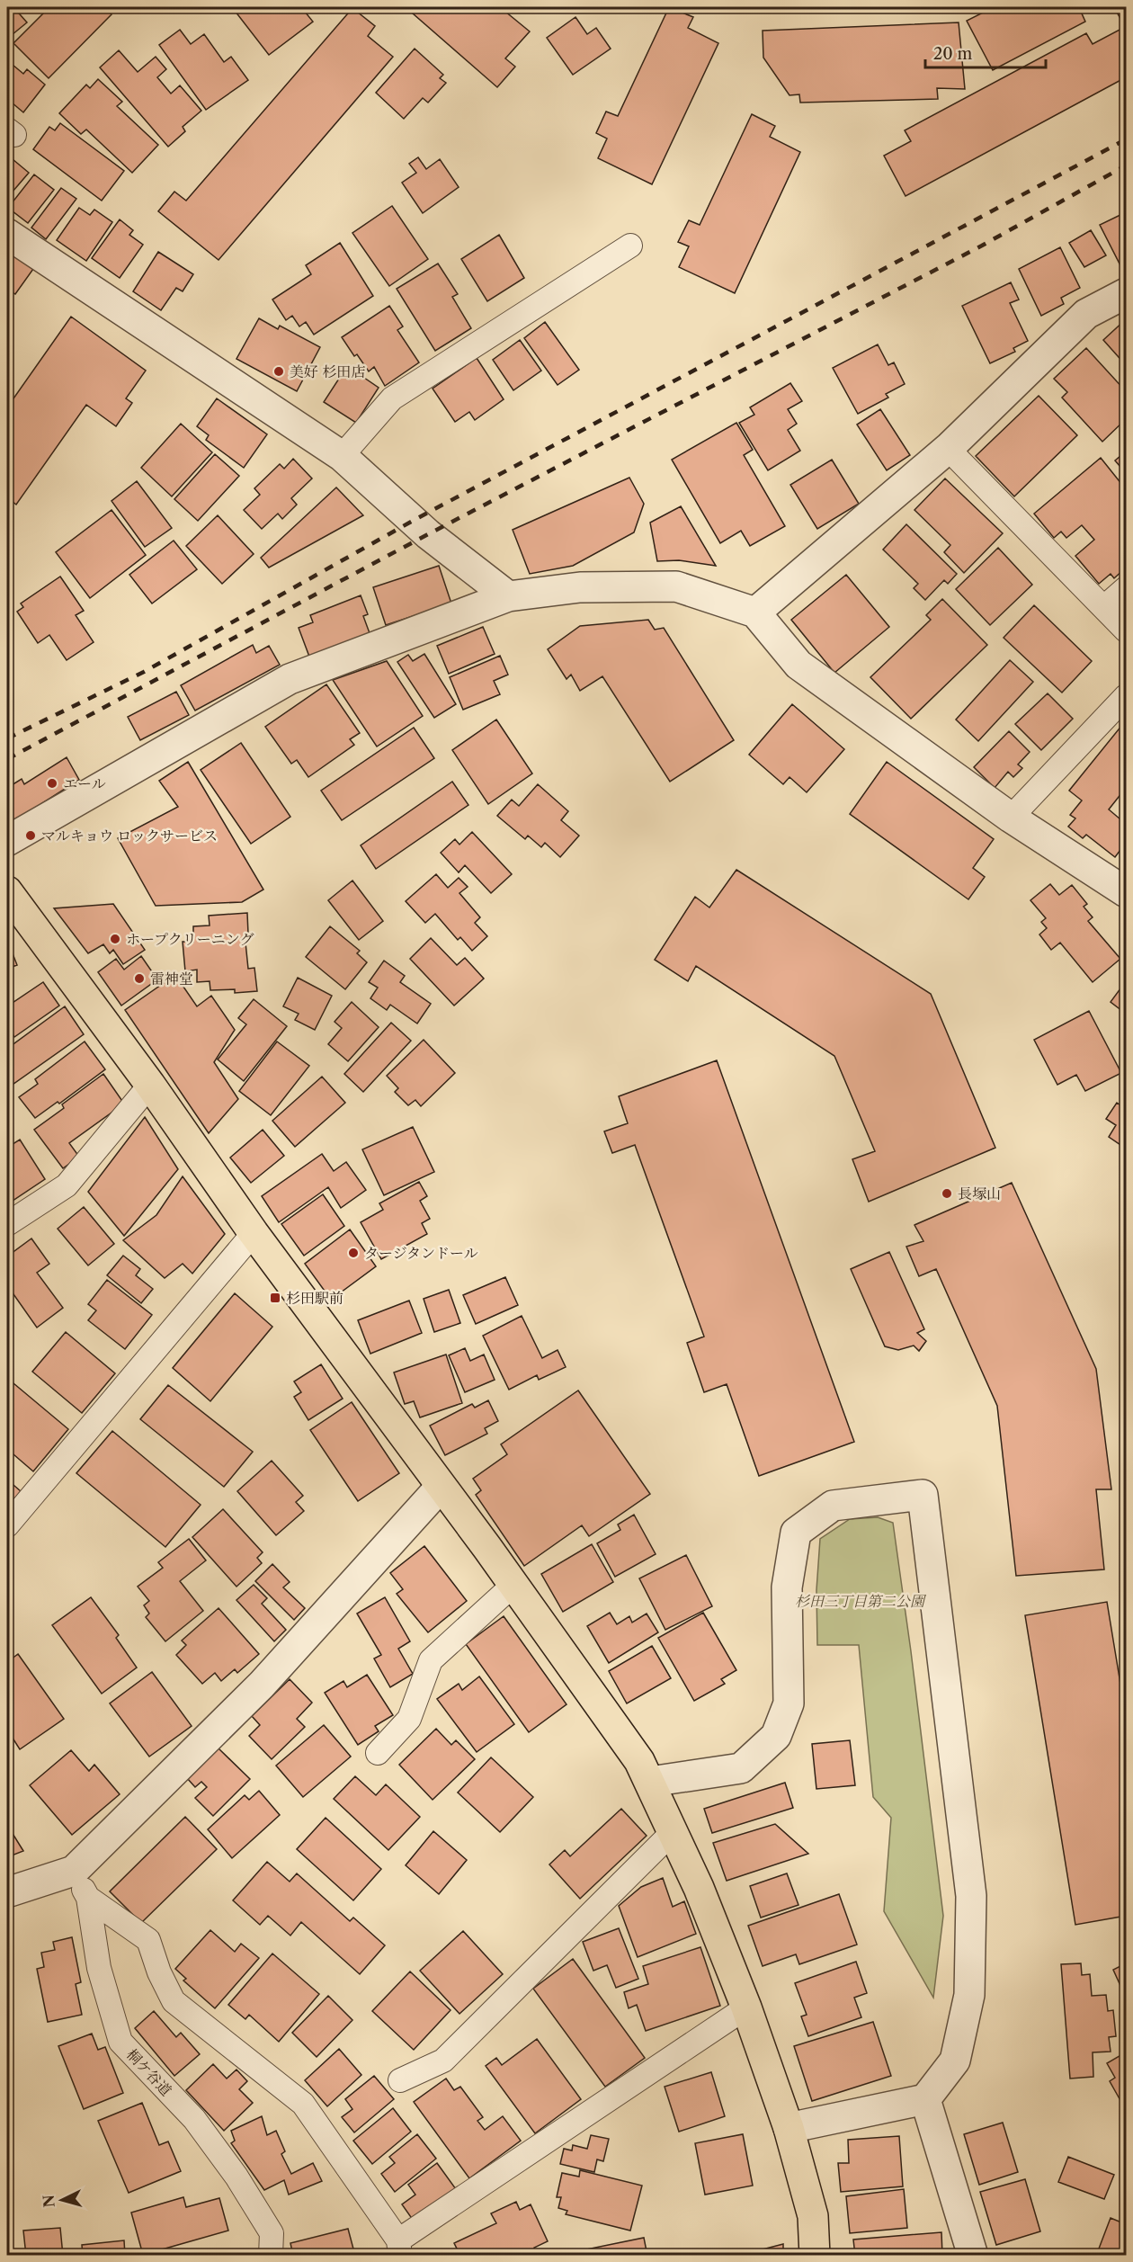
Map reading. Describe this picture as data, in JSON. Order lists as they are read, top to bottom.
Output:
{
  "streets": {
    "lane": ["桐ケ谷道"]
  },
  "parks": ["杉田三丁目第二公園"],
  "places": {
    "other": [
      "美好 杉田店",
      "エール",
      "マルキョウ ロックサービス",
      "ホープクリーニング",
      "雷神堂",
      "長塚山",
      "タージタンドール"
    ],
    "transit": ["杉田駅前"]
  },
  "scale_bar": "20 m",
  "north": "left"
}
